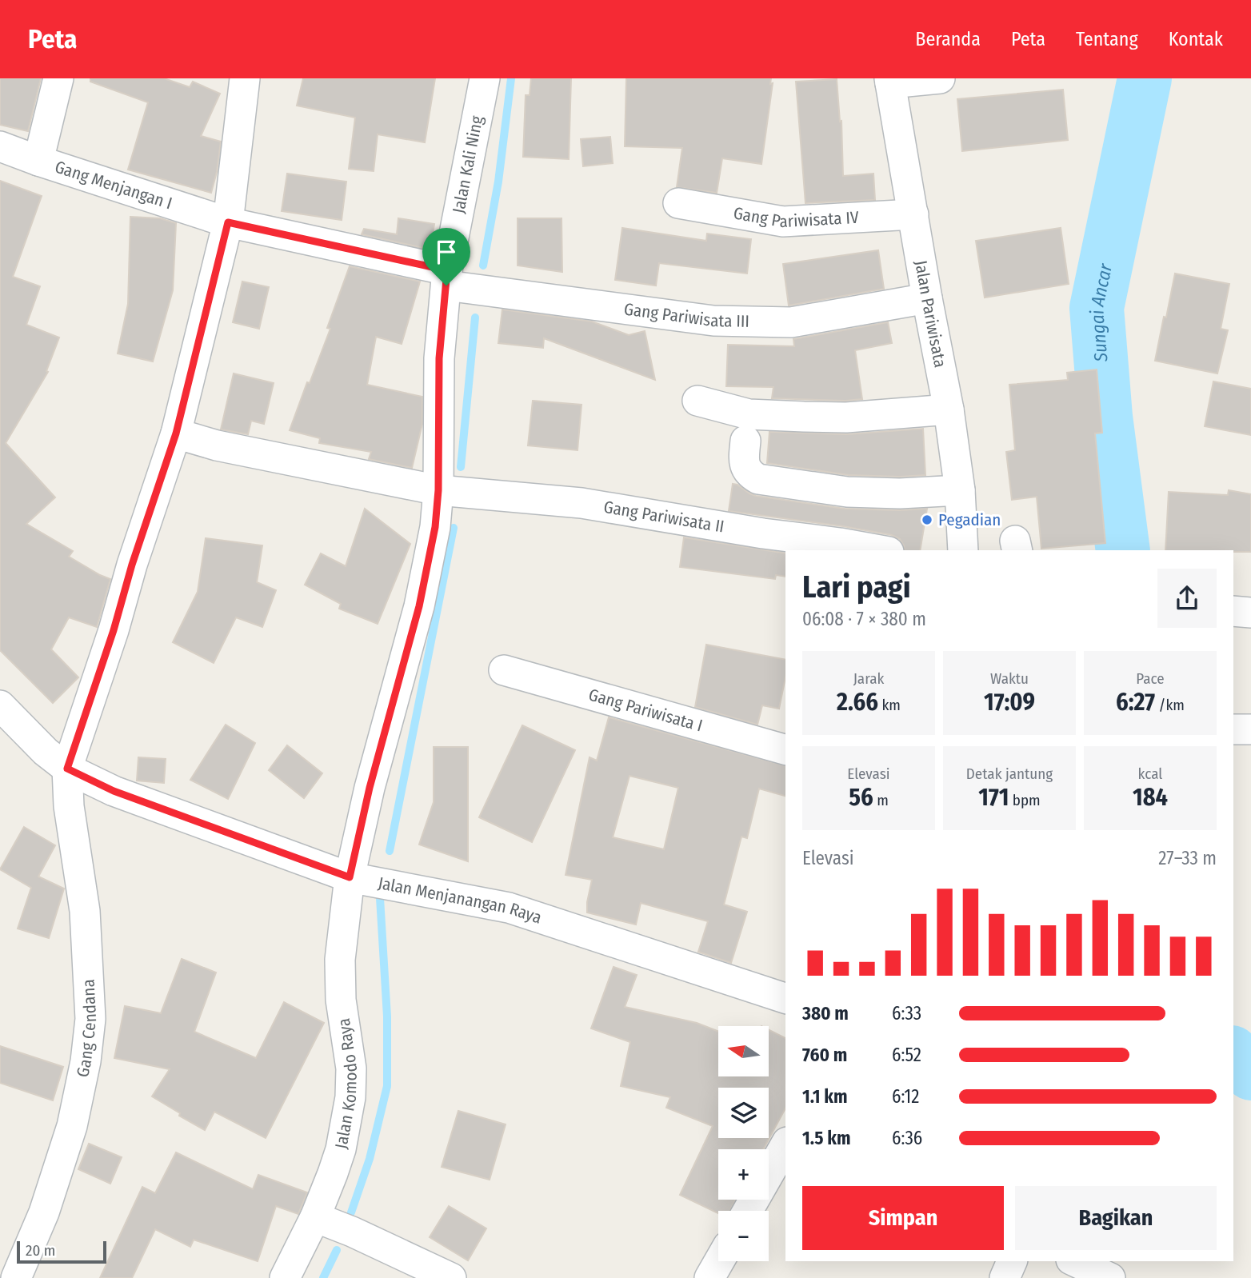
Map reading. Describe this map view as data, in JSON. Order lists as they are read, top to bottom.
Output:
{
  "streets": {
    "street": [
      "Jalan Kali Ning",
      "Gang Menjangan I",
      "Gang Pariwisata IV",
      "Gang Pariwisata III",
      "Jalan Pariwisata",
      "Gang Pariwisata II",
      "Gang Pariwisata I",
      "Jalan Menjanangan Raya",
      "Gang Cendana",
      "Jalan Komodo Raya"
    ]
  },
  "crossings": [
    ["Jalan Kali Ning", "Gang Menjangan I"],
    ["Jalan Kali Ning", "Gang Pariwisata III"],
    ["Jalan Kali Ning", "Gang Pariwisata II"],
    ["Jalan Kali Ning", "Jalan Menjanangan Raya"],
    ["Jalan Kali Ning", "Jalan Komodo Raya"],
    ["Gang Menjangan I", "Gang Pariwisata III"],
    ["Gang Pariwisata IV", "Jalan Pariwisata"],
    ["Gang Pariwisata III", "Jalan Pariwisata"],
    ["Jalan Menjanangan Raya", "Gang Cendana"],
    ["Jalan Menjanangan Raya", "Jalan Komodo Raya"]
  ],
  "water": ["Sungai Ancar"],
  "places": ["Pegadian"],
  "scale_bar": "20 m",
  "north": "left",
  "page": {
    "header": "Peta",
    "nav": [
      "Beranda",
      "Peta",
      "Tentang",
      "Kontak"
    ],
    "heading": ["Lari pagi", "06:08 · 7 × 380 m"],
    "stats": [
      ["Jarak", "2.66 km"],
      ["Waktu", "17:09"],
      ["Pace", "6:27 /km"],
      ["Elevasi", "56 m"],
      ["Detak jantung", "171 bpm"],
      ["kcal", "184"]
    ],
    "chart": ["Elevasi", "27–33 m"],
    "list": [
      {
        "name": "380 m",
        "note": "6:33"
      },
      {
        "name": "760 m",
        "note": "6:52"
      },
      {
        "name": "1.1 km",
        "note": "6:12"
      },
      {
        "name": "1.5 km",
        "note": "6:36"
      }
    ],
    "map_buttons": ["+", "−"],
    "buttons": ["Simpan", "Bagikan"],
    "scale": "20 m"
  }
}
